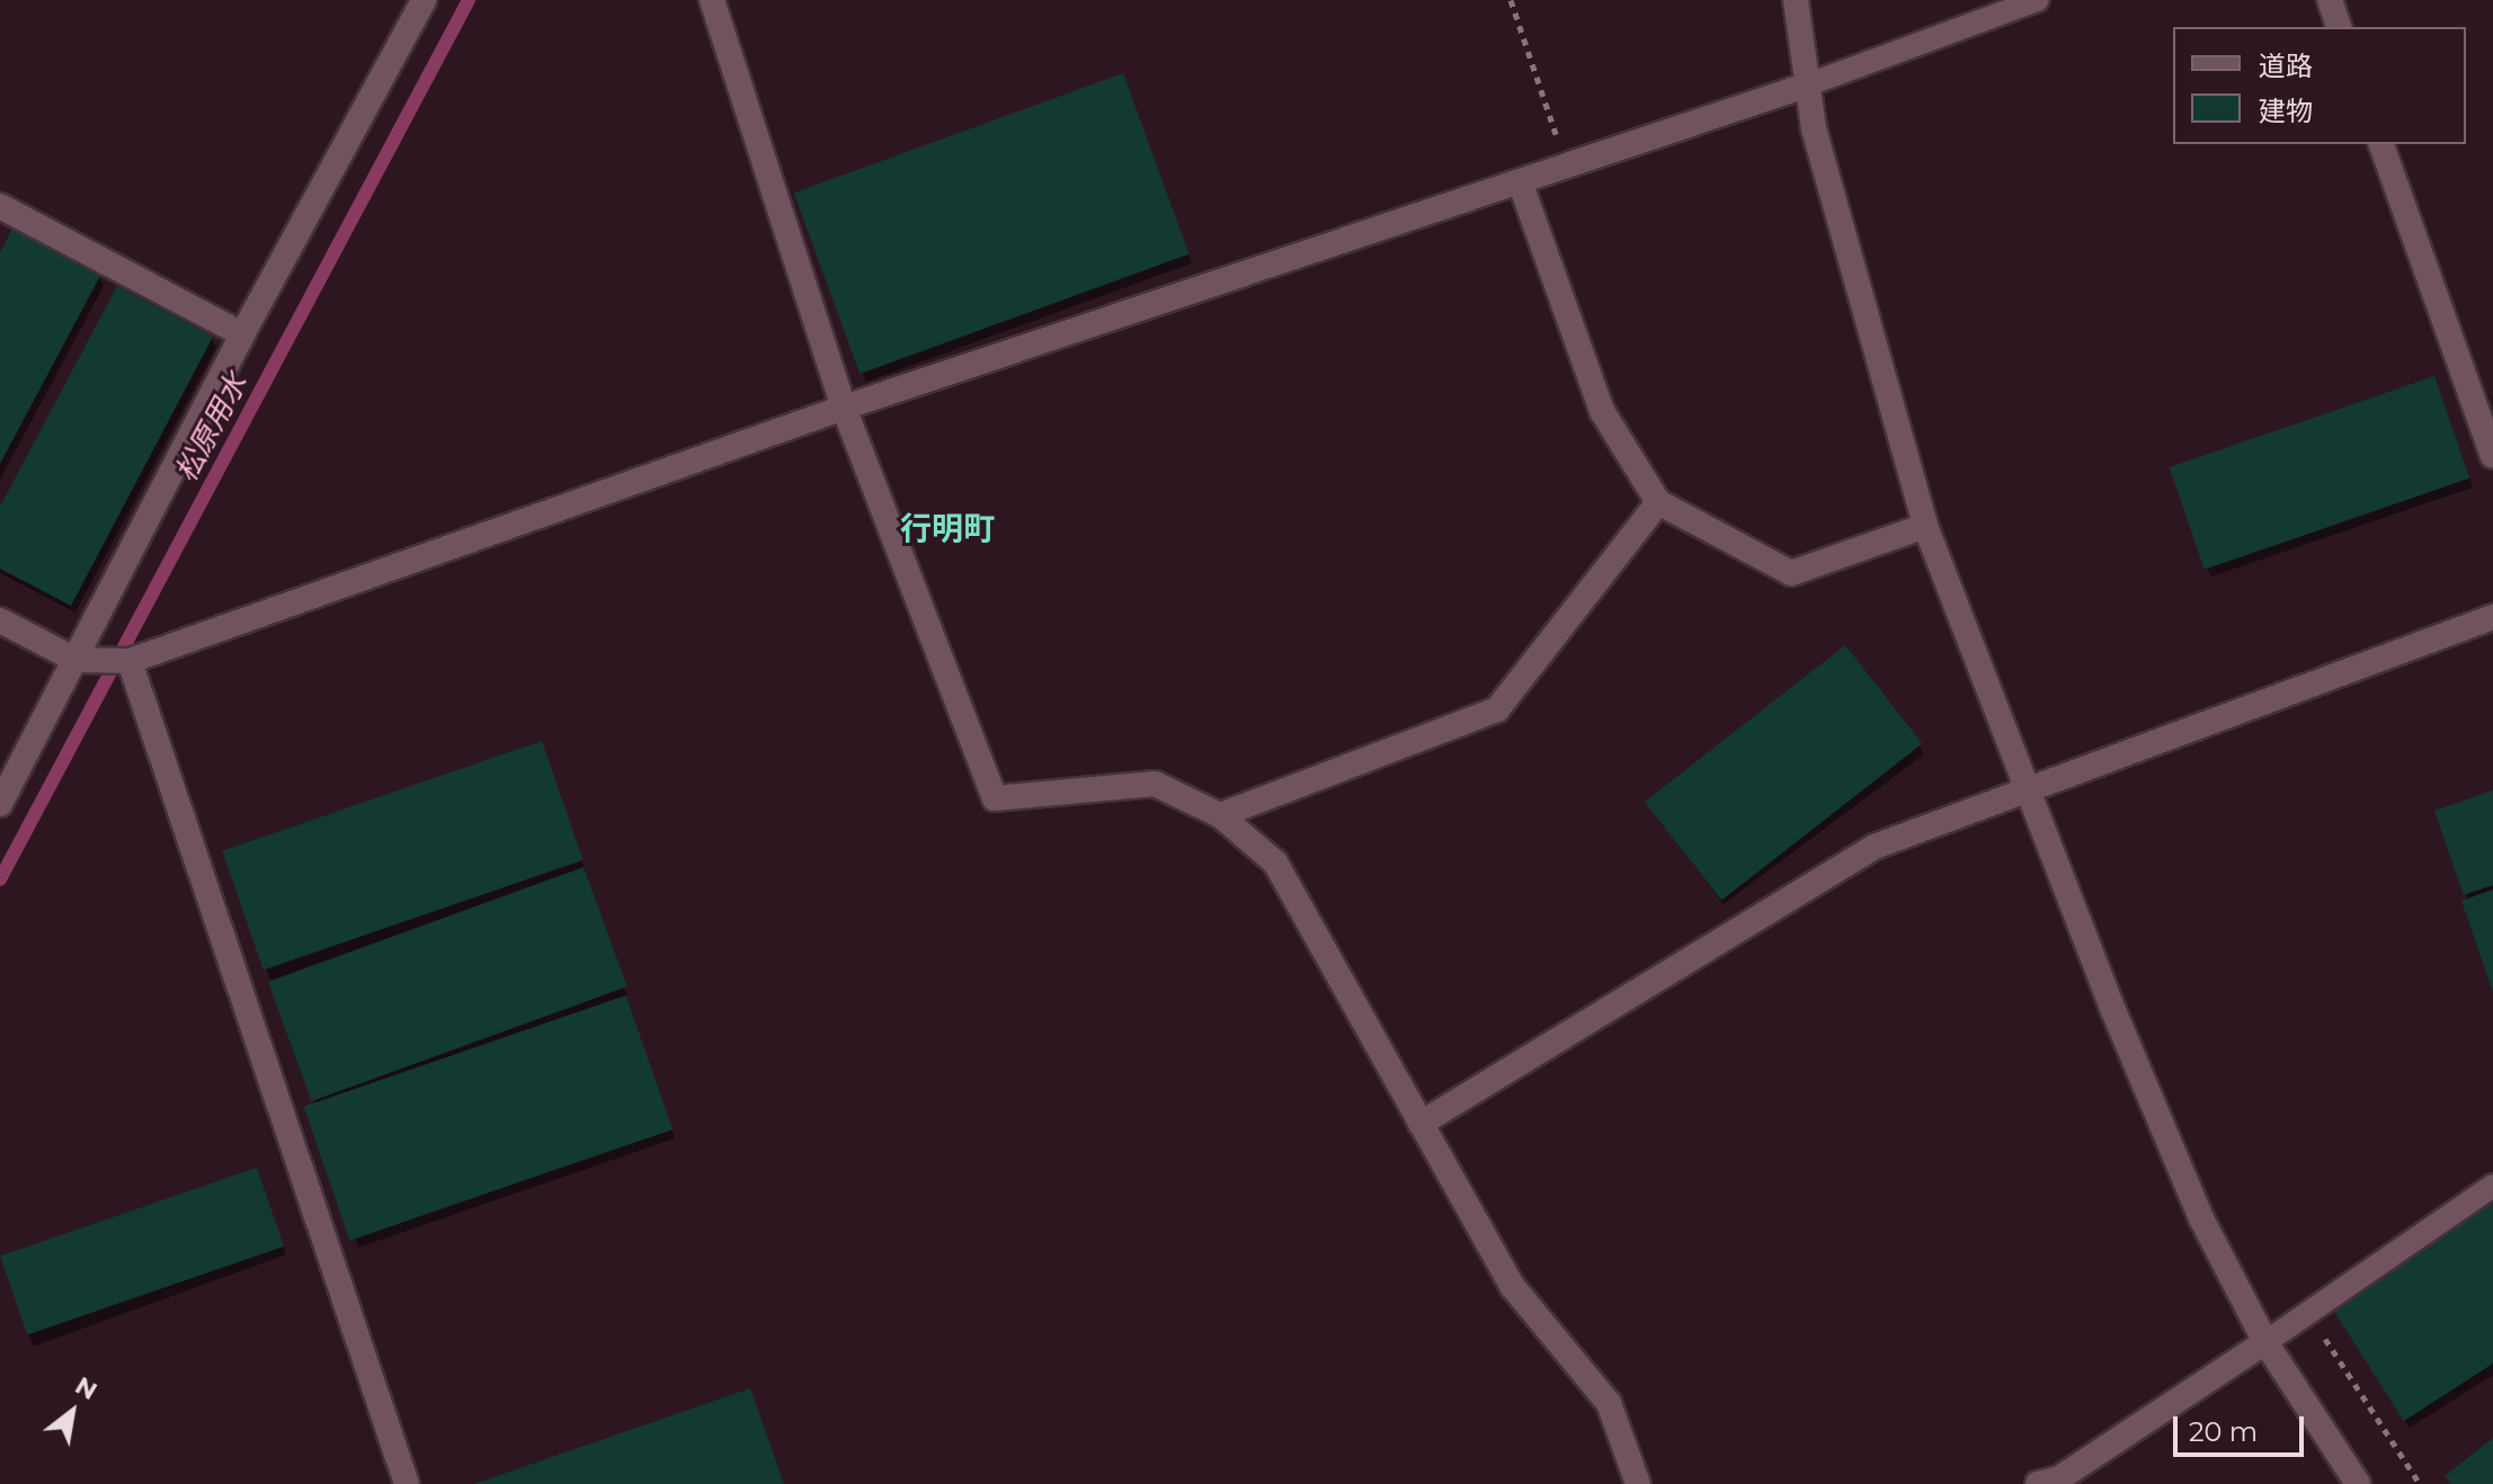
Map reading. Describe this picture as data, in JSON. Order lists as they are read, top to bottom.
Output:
{
  "districts": ["行明町"],
  "water": ["松原用水"],
  "legend": ["道路", "建物"],
  "scale_bar": "20 m",
  "north": "top right"
}
